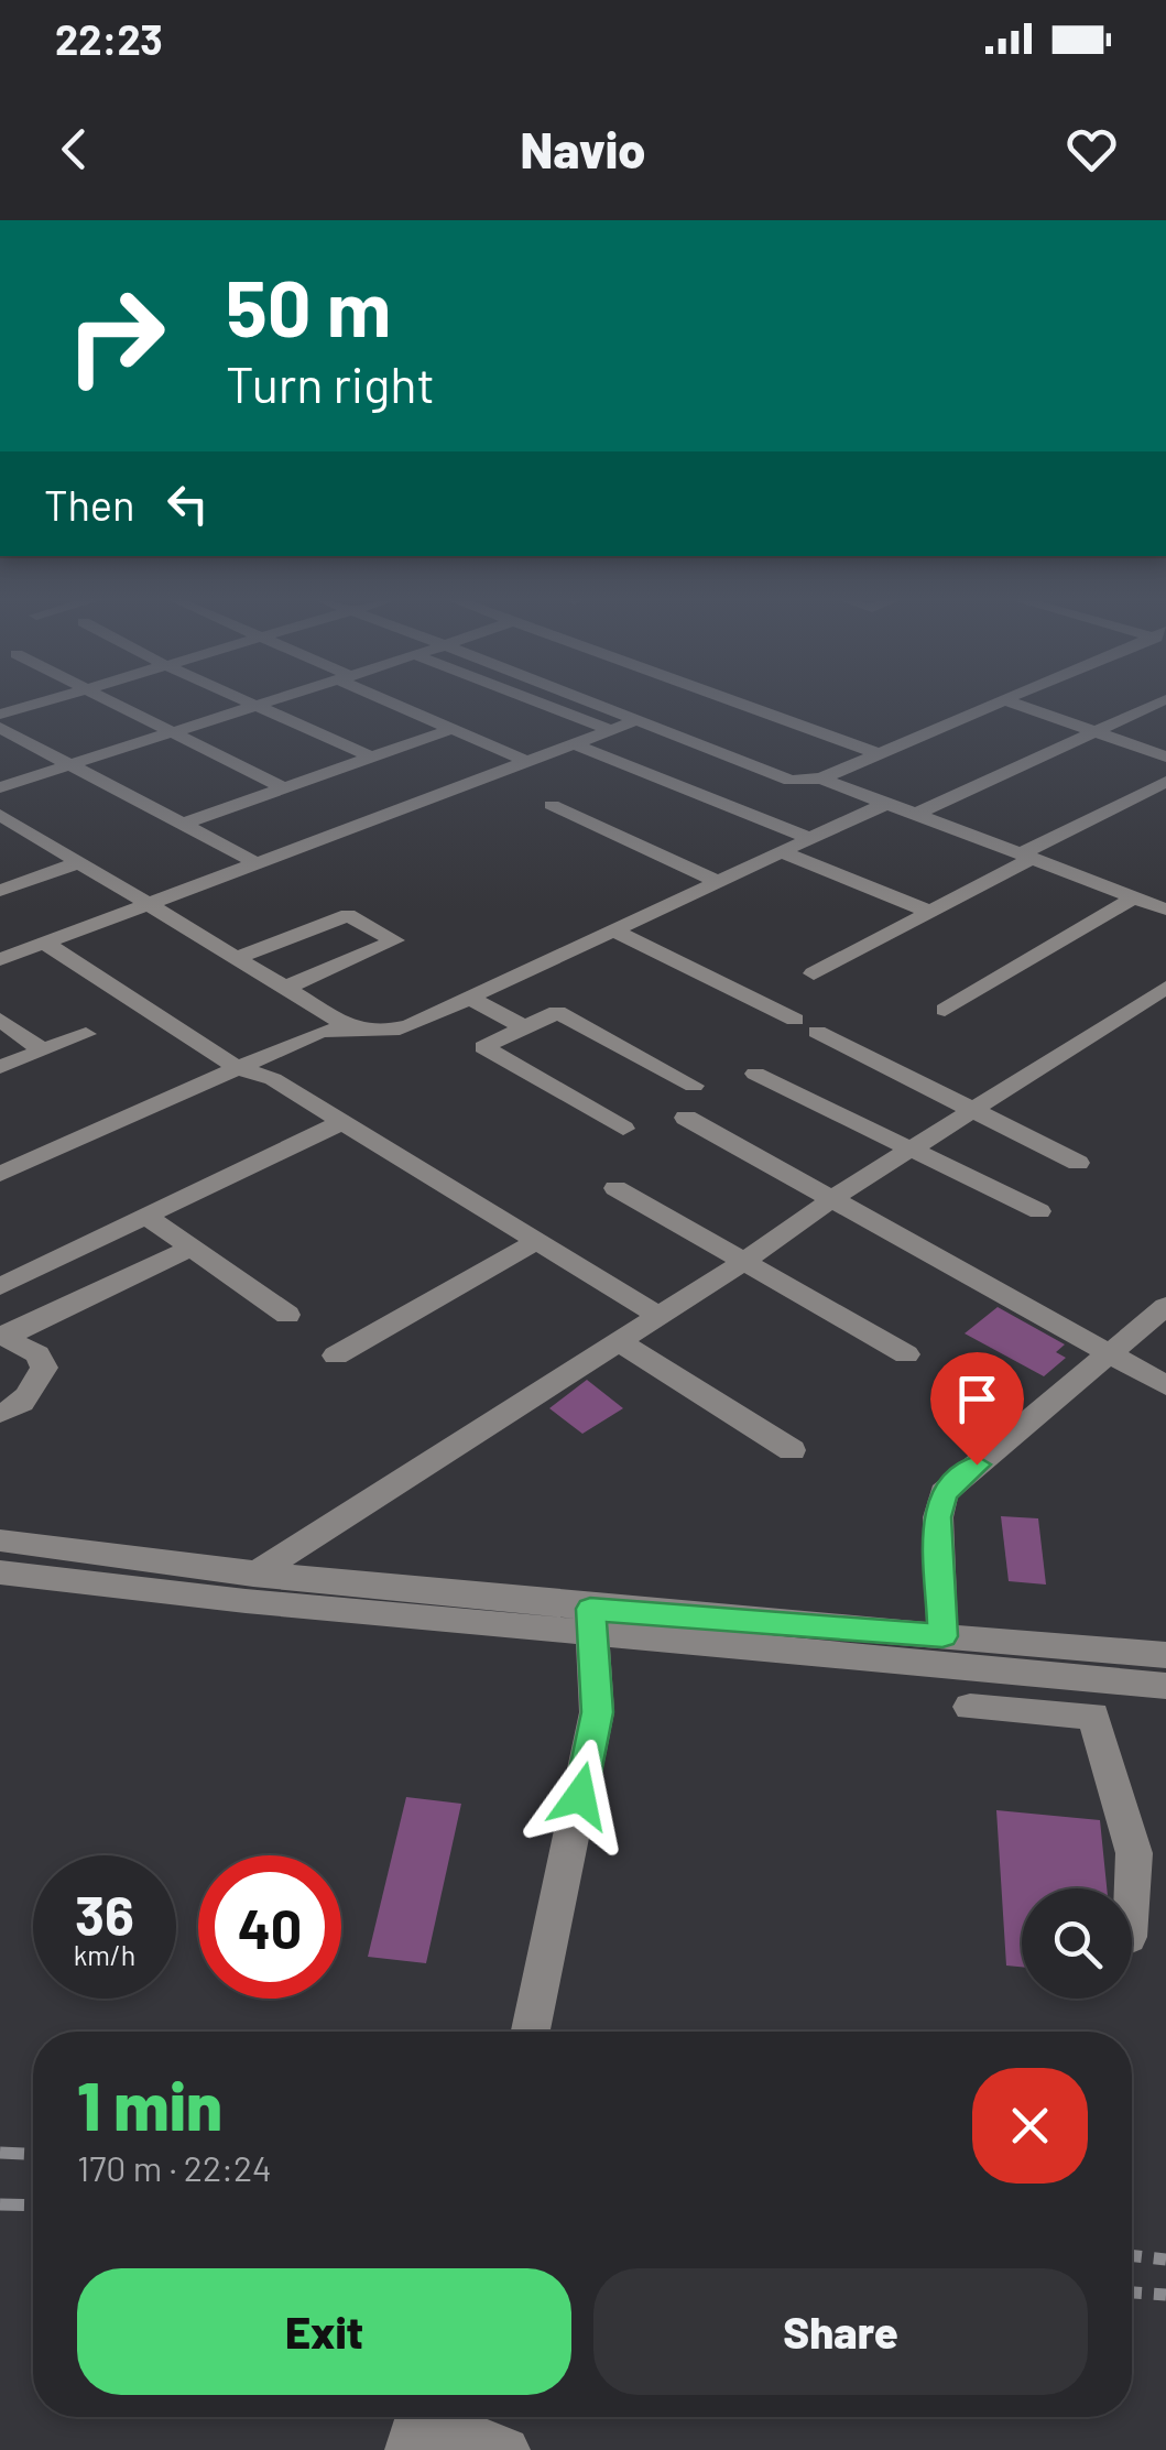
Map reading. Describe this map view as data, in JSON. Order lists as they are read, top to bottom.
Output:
{
  "page": {
    "status": "22:23",
    "header": "Navio",
    "turn": ["50 m", "Turn right"],
    "then": "Then",
    "speed": "36 km/h",
    "limit": "40",
    "heading": ["1 min", "170 m · 22:24"],
    "buttons": ["Exit", "Share"]
  }
}
